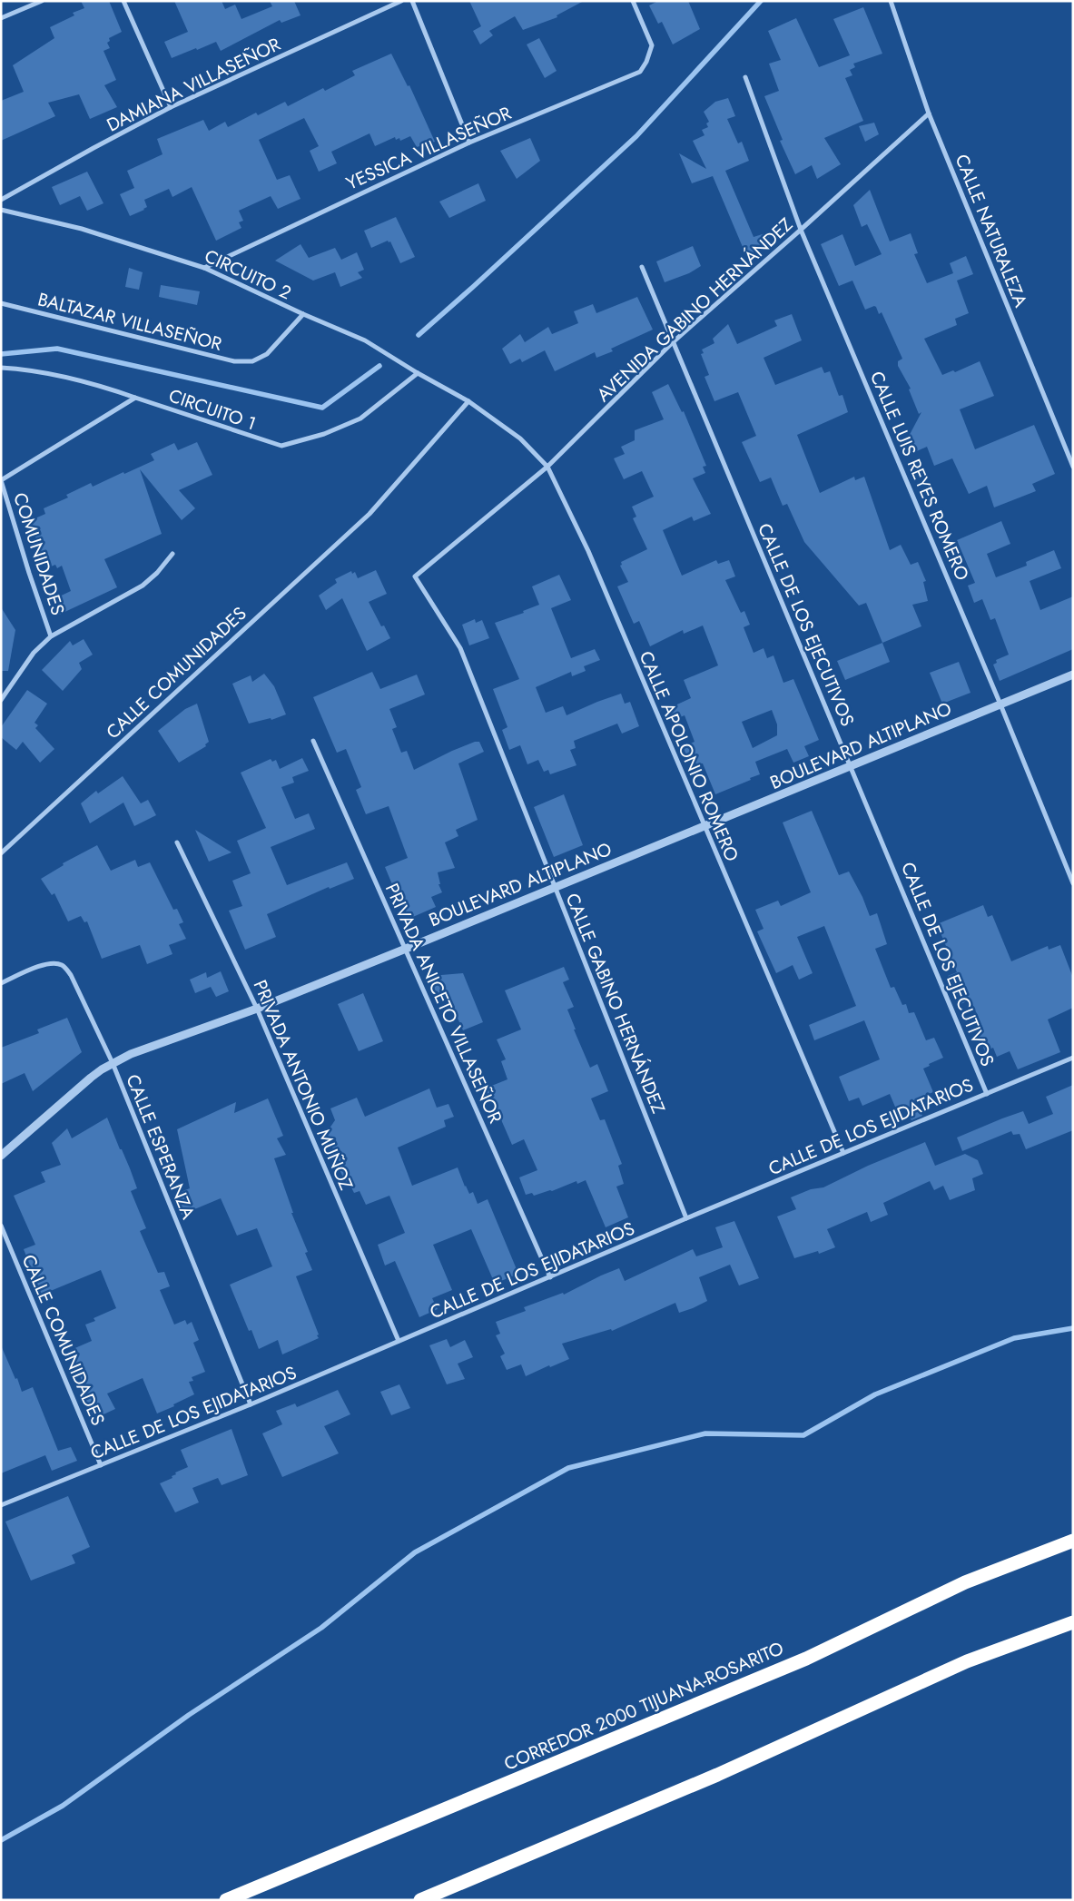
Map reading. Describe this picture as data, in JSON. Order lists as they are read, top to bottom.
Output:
{
  "streets": {
    "highway": ["CORREDOR 2000 TIJUANA-ROSARITO"],
    "street": [
      "DAMIANA VILLASEÑOR",
      "YESSICA VILLASEÑOR",
      "CALLE NATURALEZA",
      "CIRCUITO 2",
      "AVENIDA GABINO HERNÁNDEZ",
      "BALTAZAR VILLASEÑOR",
      "CIRCUITO 1",
      "CALLE LUIS REYES ROMERO",
      "COMUNIDADES",
      "CALLE DE LOS EJECUTIVOS",
      "CALLE COMUNIDADES",
      "BOULEVARD ALTIPLANO",
      "CALLE APOLONIO ROMERO",
      "PRIVADA ANICETO VILLASEÑOR",
      "CALLE GABINO HERNÁNDEZ",
      "PRIVADA ANTONIO MUÑOZ",
      "CALLE DE LOS EJIDATARIOS",
      "CALLE ESPERANZA"
    ]
  },
  "crossings": [
    ["YESSICA VILLASEÑOR", "CIRCUITO 2"],
    ["CALLE NATURALEZA", "AVENIDA GABINO HERNÁNDEZ"],
    ["CIRCUITO 2", "BALTAZAR VILLASEÑOR"],
    ["CIRCUITO 2", "CIRCUITO 1"],
    ["CIRCUITO 2", "CALLE COMUNIDADES"],
    ["CIRCUITO 2", "CALLE APOLONIO ROMERO"],
    ["AVENIDA GABINO HERNÁNDEZ", "CALLE LUIS REYES ROMERO"],
    ["AVENIDA GABINO HERNÁNDEZ", "CALLE DE LOS EJECUTIVOS"],
    ["AVENIDA GABINO HERNÁNDEZ", "CALLE APOLONIO ROMERO"],
    ["AVENIDA GABINO HERNÁNDEZ", "CALLE GABINO HERNÁNDEZ"],
    ["CALLE LUIS REYES ROMERO", "BOULEVARD ALTIPLANO"],
    ["CALLE DE LOS EJECUTIVOS", "BOULEVARD ALTIPLANO"],
    ["CALLE DE LOS EJECUTIVOS", "CALLE DE LOS EJIDATARIOS"],
    ["CALLE COMUNIDADES", "CALLE APOLONIO ROMERO"],
    ["CALLE COMUNIDADES", "CALLE DE LOS EJIDATARIOS"],
    ["BOULEVARD ALTIPLANO", "CALLE APOLONIO ROMERO"],
    ["BOULEVARD ALTIPLANO", "PRIVADA ANICETO VILLASEÑOR"],
    ["BOULEVARD ALTIPLANO", "CALLE GABINO HERNÁNDEZ"],
    ["BOULEVARD ALTIPLANO", "PRIVADA ANTONIO MUÑOZ"],
    ["BOULEVARD ALTIPLANO", "CALLE ESPERANZA"],
    ["CALLE APOLONIO ROMERO", "CALLE DE LOS EJIDATARIOS"],
    ["PRIVADA ANICETO VILLASEÑOR", "CALLE DE LOS EJIDATARIOS"],
    ["CALLE GABINO HERNÁNDEZ", "CALLE DE LOS EJIDATARIOS"],
    ["PRIVADA ANTONIO MUÑOZ", "CALLE DE LOS EJIDATARIOS"],
    ["CALLE DE LOS EJIDATARIOS", "CALLE ESPERANZA"]
  ]
}
